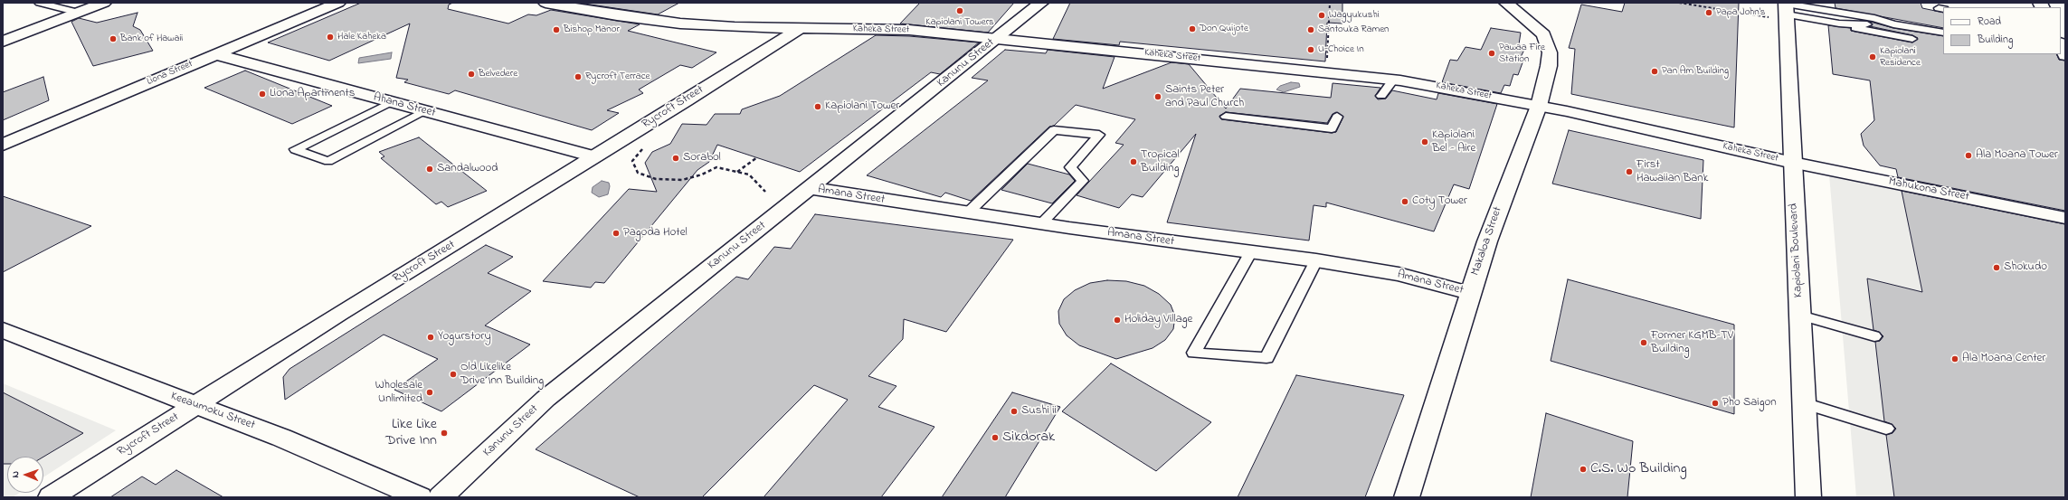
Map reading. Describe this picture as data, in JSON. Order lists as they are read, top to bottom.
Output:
{
  "streets": {
    "street": [
      "Kaheka Street",
      "Kanunu Street",
      "Liona Street",
      "Ahana Street",
      "Rycroft Street",
      "Mahukona Street",
      "Amana Street",
      "Makaloa Street",
      "Kapiolani Boulevard",
      "Keeaumoku Street"
    ]
  },
  "crossings": [
    ["Kaheka Street", "Kanunu Street"],
    ["Kaheka Street", "Rycroft Street"],
    ["Kaheka Street", "Mahukona Street"],
    ["Kaheka Street", "Makaloa Street"],
    ["Kaheka Street", "Kapiolani Boulevard"],
    ["Kanunu Street", "Amana Street"],
    ["Liona Street", "Ahana Street"],
    ["Ahana Street", "Rycroft Street"],
    ["Rycroft Street", "Keeaumoku Street"],
    ["Mahukona Street", "Kapiolani Boulevard"],
    ["Amana Street", "Makaloa Street"]
  ],
  "places": [
    "Kapiolani Towers",
    "Papa John's",
    "Wagyukushi",
    "Don Quijote",
    "Bishop Manor",
    "Santouka Ramen",
    "Hale Kaheka",
    "Bank of Hawaii",
    "U-Choice In",
    "Pawaa Fire Station",
    "Kapiolani Residence",
    "Pan Am Building",
    "Belvedere",
    "Rycroft Terrace",
    "Liona Apartments",
    "Saints Peter and Paul Church",
    "Kapiolani Tower",
    "Kapiolani Bel - Aire",
    "Ala Moana Tower",
    "Sorabol",
    "Tropical Building",
    "Sandalwood",
    "First Hawaiian Bank",
    "Coty Tower",
    "Pagoda Hotel",
    "Shokudo",
    "Holiday Village",
    "Yogurstory",
    "Former KGMB-TV Building",
    "Ala Moana Center",
    "Old Likelike Drive Inn Building",
    "Wholesale Unlimited",
    "Pho Saigon",
    "Sushi ii",
    "Like Like Drive Inn",
    "Sikdorak",
    "C.S. Wo Building"
  ],
  "legend": ["Road", "Building"],
  "north": "left"
}
